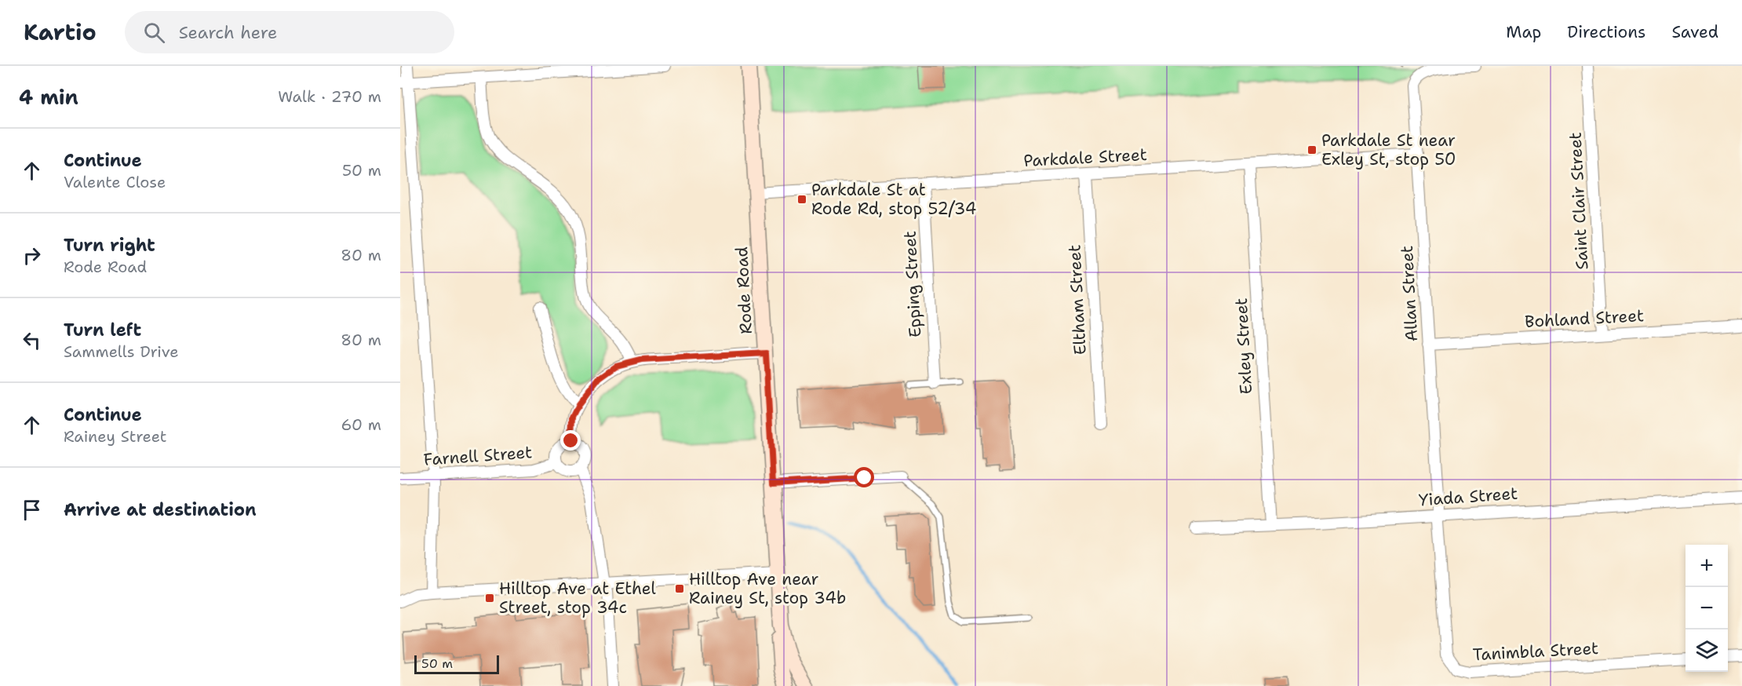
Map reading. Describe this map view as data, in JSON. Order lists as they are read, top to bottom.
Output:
{
  "streets": {
    "main road": ["Rode Road"],
    "street": [
      "Parkdale Street",
      "Saint Clair Street",
      "Epping Street",
      "Allan Street",
      "Eltham Street",
      "Bohland Street",
      "Exley Street",
      "Farnell Street",
      "Yiada Street",
      "Tanimbla Street"
    ]
  },
  "crossings": [
    ["Parkdale Street", "Epping Street"],
    ["Parkdale Street", "Rode Road"],
    ["Parkdale Street", "Allan Street"],
    ["Parkdale Street", "Eltham Street"],
    ["Parkdale Street", "Exley Street"],
    ["Saint Clair Street", "Bohland Street"],
    ["Allan Street", "Bohland Street"],
    ["Allan Street", "Yiada Street"],
    ["Allan Street", "Tanimbla Street"],
    ["Exley Street", "Yiada Street"],
    ["Yiada Street", "Tanimbla Street"]
  ],
  "places": {
    "transit": [
      "Parkdale St near Exley St, stop 50",
      "Parkdale St at Rode Rd, stop 52/34",
      "Hilltop Ave near Rainey St, stop 34b",
      "Hilltop Ave at Ethel Street, stop 34c"
    ]
  },
  "scale_bar": "50 m",
  "page": {
    "header": "Kartio",
    "search": "Search here",
    "nav": ["Map", "Directions", "Saved"],
    "heading": ["4 min", "Walk · 270 m"],
    "list": [
      ["Continue", "Valente Close", "50 m"],
      ["Turn right", "Rode Road", "80 m"],
      ["Turn left", "Sammells Drive", "80 m"],
      ["Continue", "Rainey Street", "60 m"],
      "Arrive at destination"
    ],
    "map_buttons": ["+", "−"],
    "scale": "50 m"
  }
}
